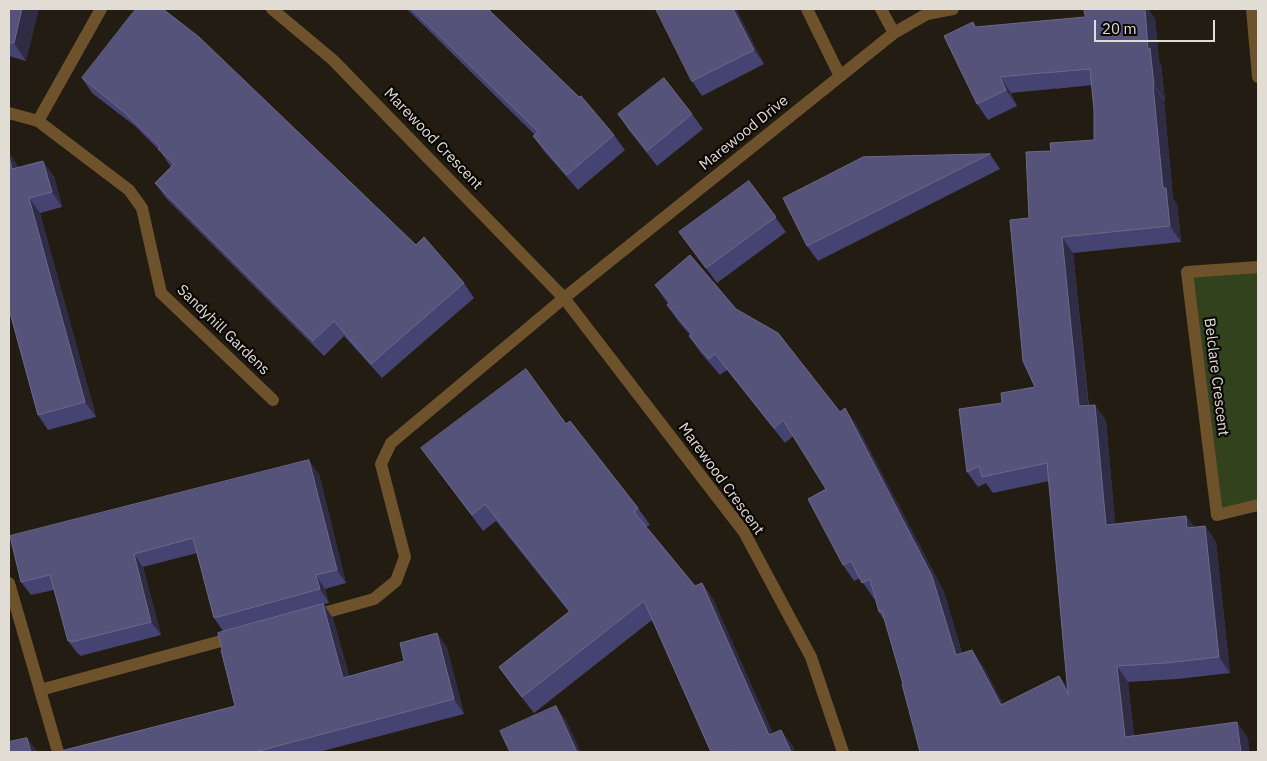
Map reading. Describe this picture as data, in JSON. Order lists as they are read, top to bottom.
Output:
{
  "streets": {
    "street": [
      "Marewood Drive",
      "Marewood Crescent",
      "Sandyhill Gardens",
      "Belclare Crescent"
    ]
  },
  "crossings": [
    ["Marewood Drive", "Marewood Crescent"]
  ],
  "scale_bar": "20 m"
}
